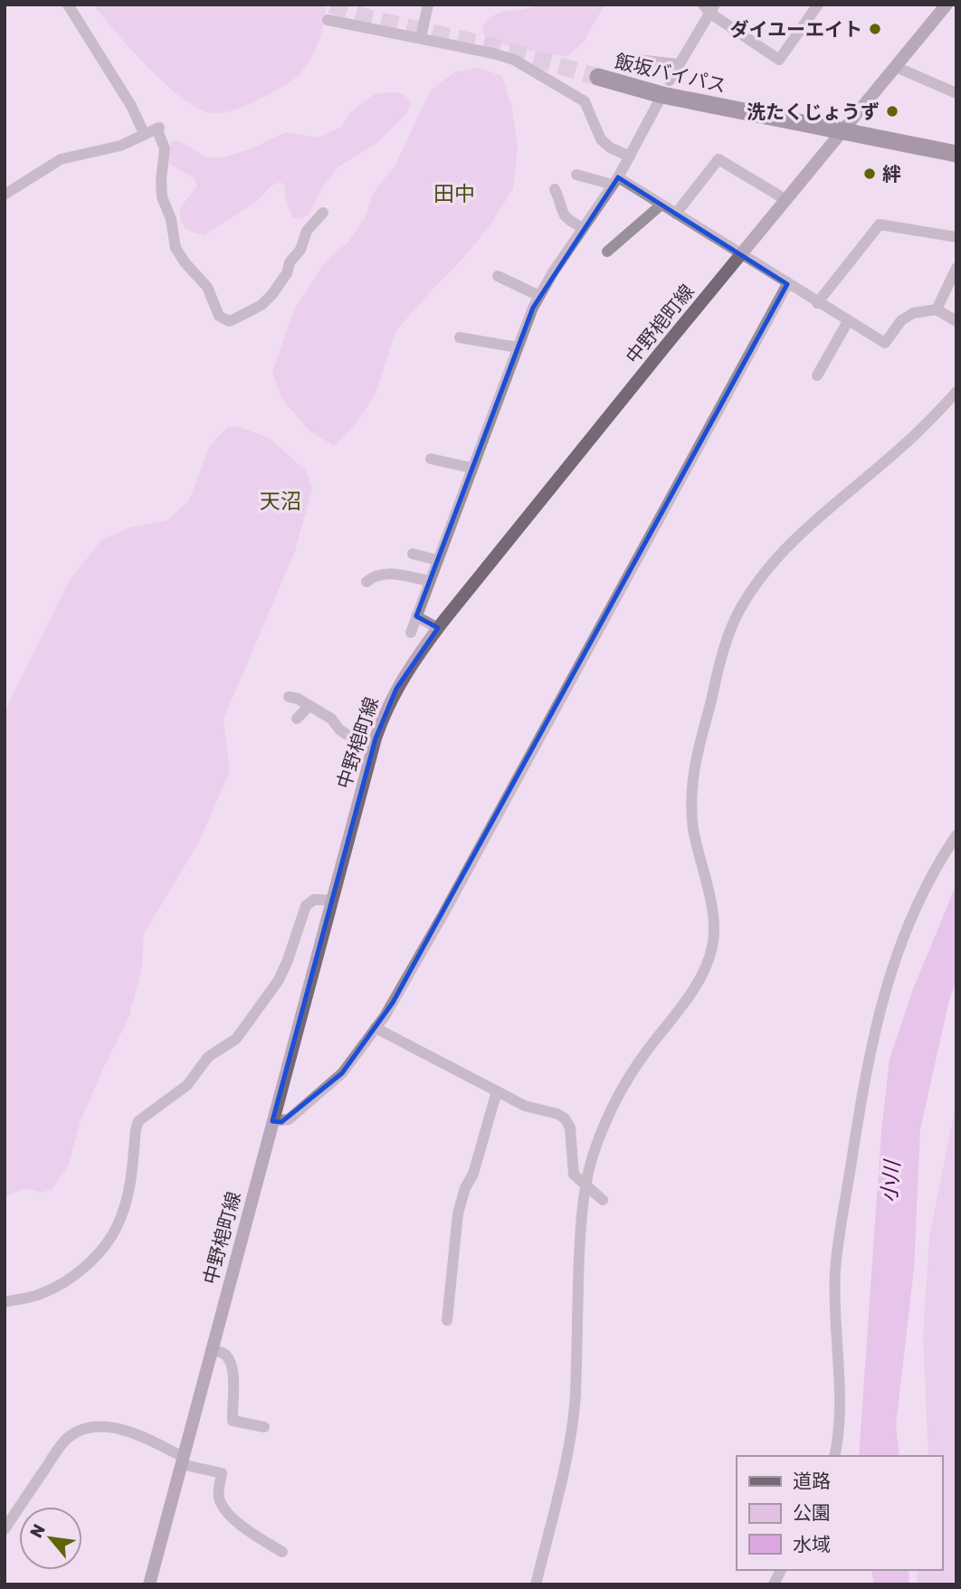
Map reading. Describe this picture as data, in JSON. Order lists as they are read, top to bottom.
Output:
{
  "streets": {
    "highway": ["飯坂バイパス"],
    "main road": ["中野梍町線"]
  },
  "crossings": [
    ["飯坂バイパス", "中野梍町線"]
  ],
  "districts": ["田中", "天沼"],
  "water": ["小川"],
  "places": ["ダイユーエイト", "洗たくじょうず", "絆"],
  "legend": ["道路", "公園", "水域"],
  "north": "top left"
}
